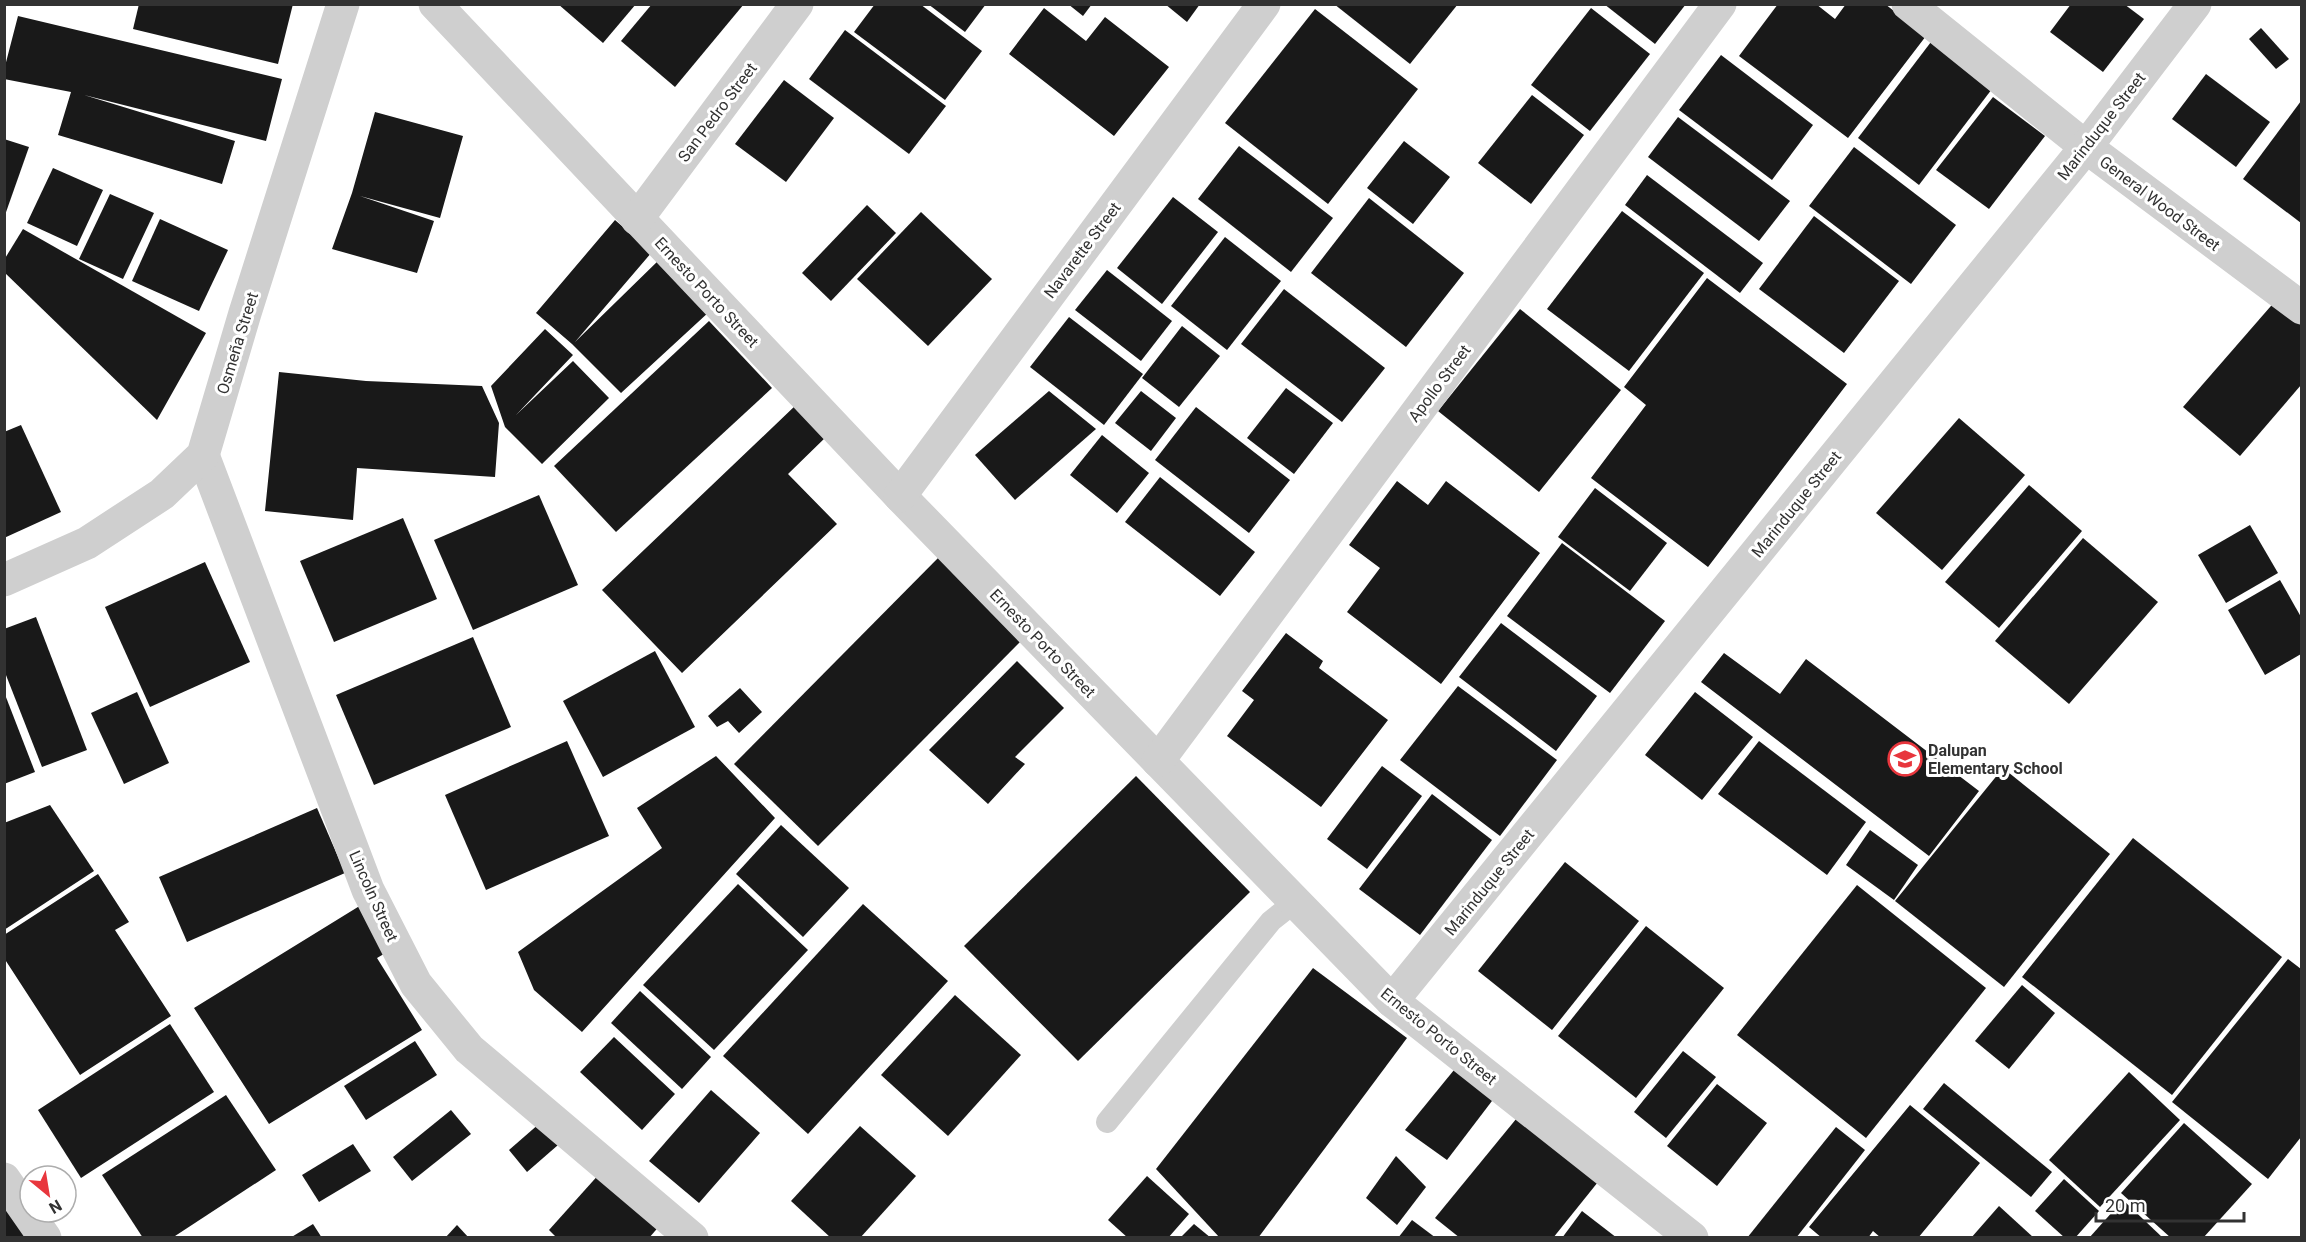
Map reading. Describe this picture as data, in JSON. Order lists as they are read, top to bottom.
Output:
{
  "streets": {
    "street": [
      "San Pedro Street",
      "Marinduque Street",
      "General Wood Street",
      "Navarette Street",
      "Ernesto Porto Street",
      "Osmeña Street",
      "Apollo Street",
      "Lincoln Street"
    ]
  },
  "crossings": [
    ["San Pedro Street", "Ernesto Porto Street"],
    ["Marinduque Street", "General Wood Street"],
    ["Marinduque Street", "Ernesto Porto Street"],
    ["Navarette Street", "Ernesto Porto Street"],
    ["Ernesto Porto Street", "Apollo Street"],
    ["Osmeña Street", "Lincoln Street"]
  ],
  "places": {
    "school or university": ["Dalupan Elementary School"]
  },
  "scale_bar": "20 m",
  "north": "bottom right"
}
